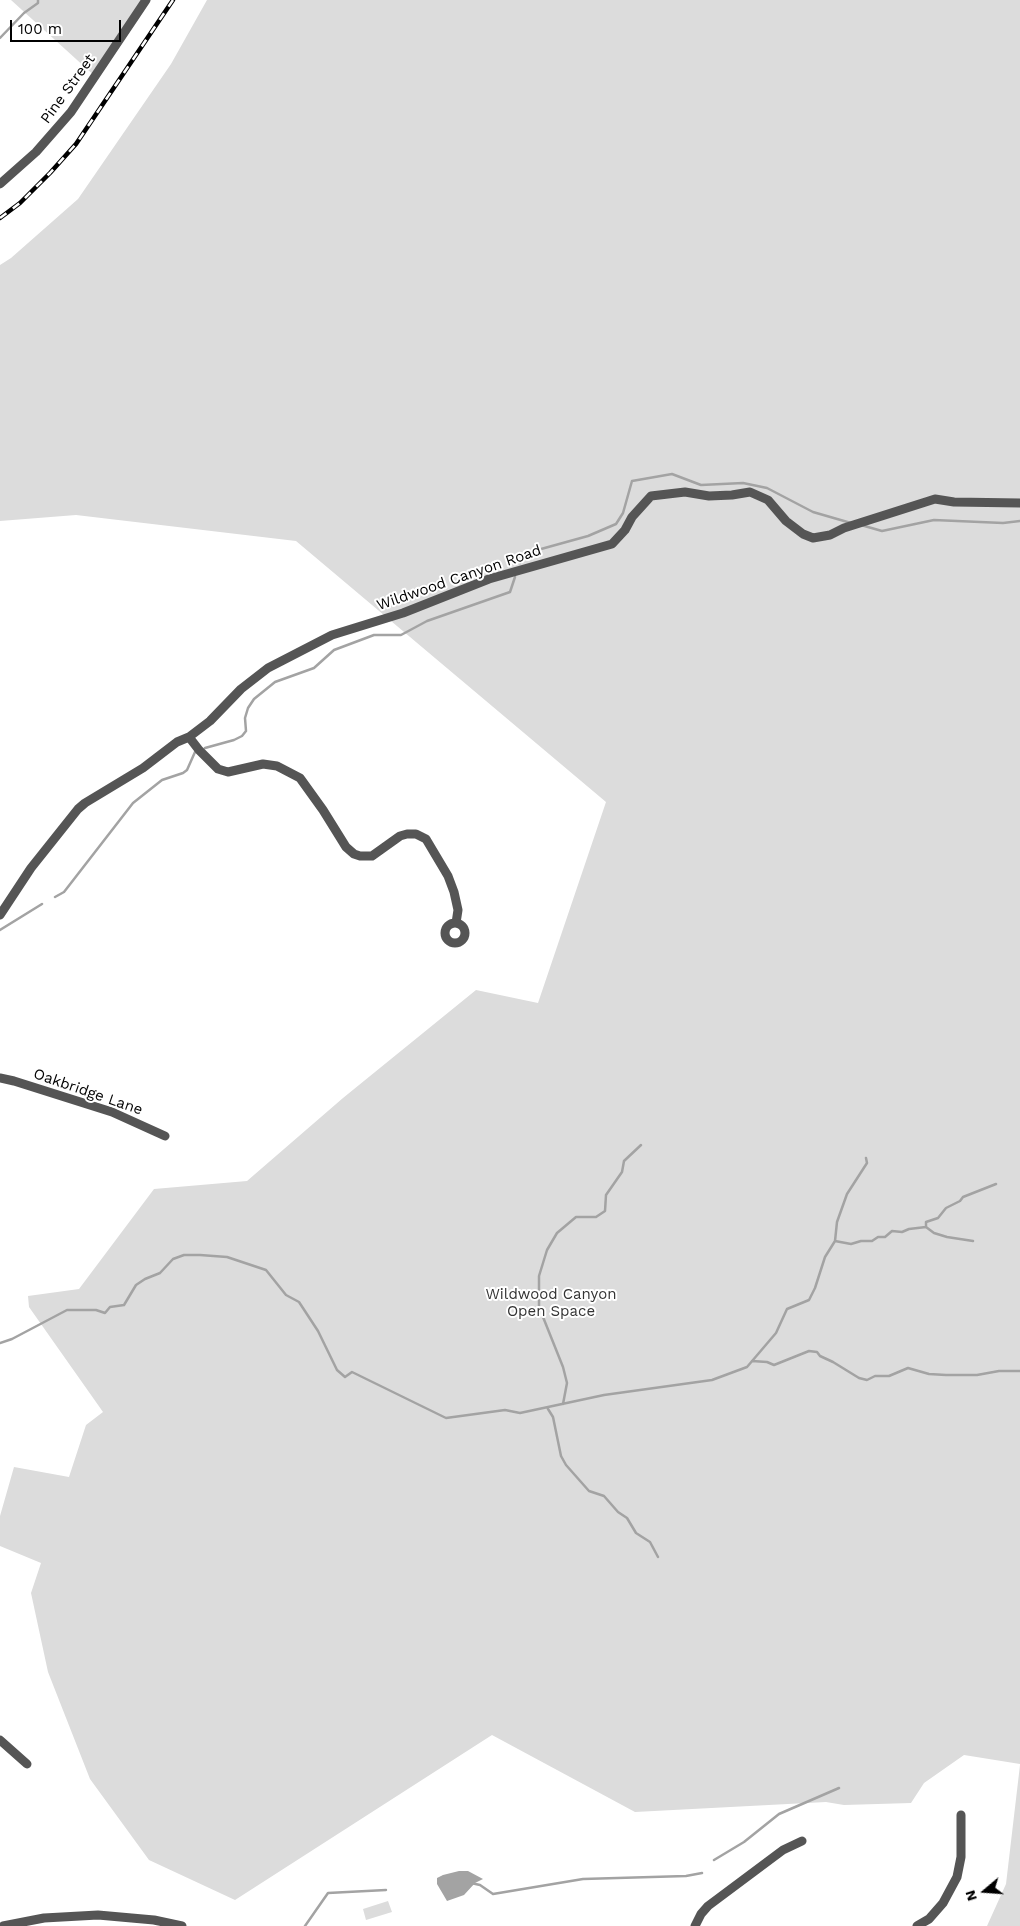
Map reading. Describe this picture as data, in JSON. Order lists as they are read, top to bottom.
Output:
{
  "streets": {
    "street": ["Pine Street", "Wildwood Canyon Road", "Oakbridge Lane"]
  },
  "parks": ["Wildwood Canyon Open Space"],
  "scale_bar": "100 m",
  "north": "left"
}
